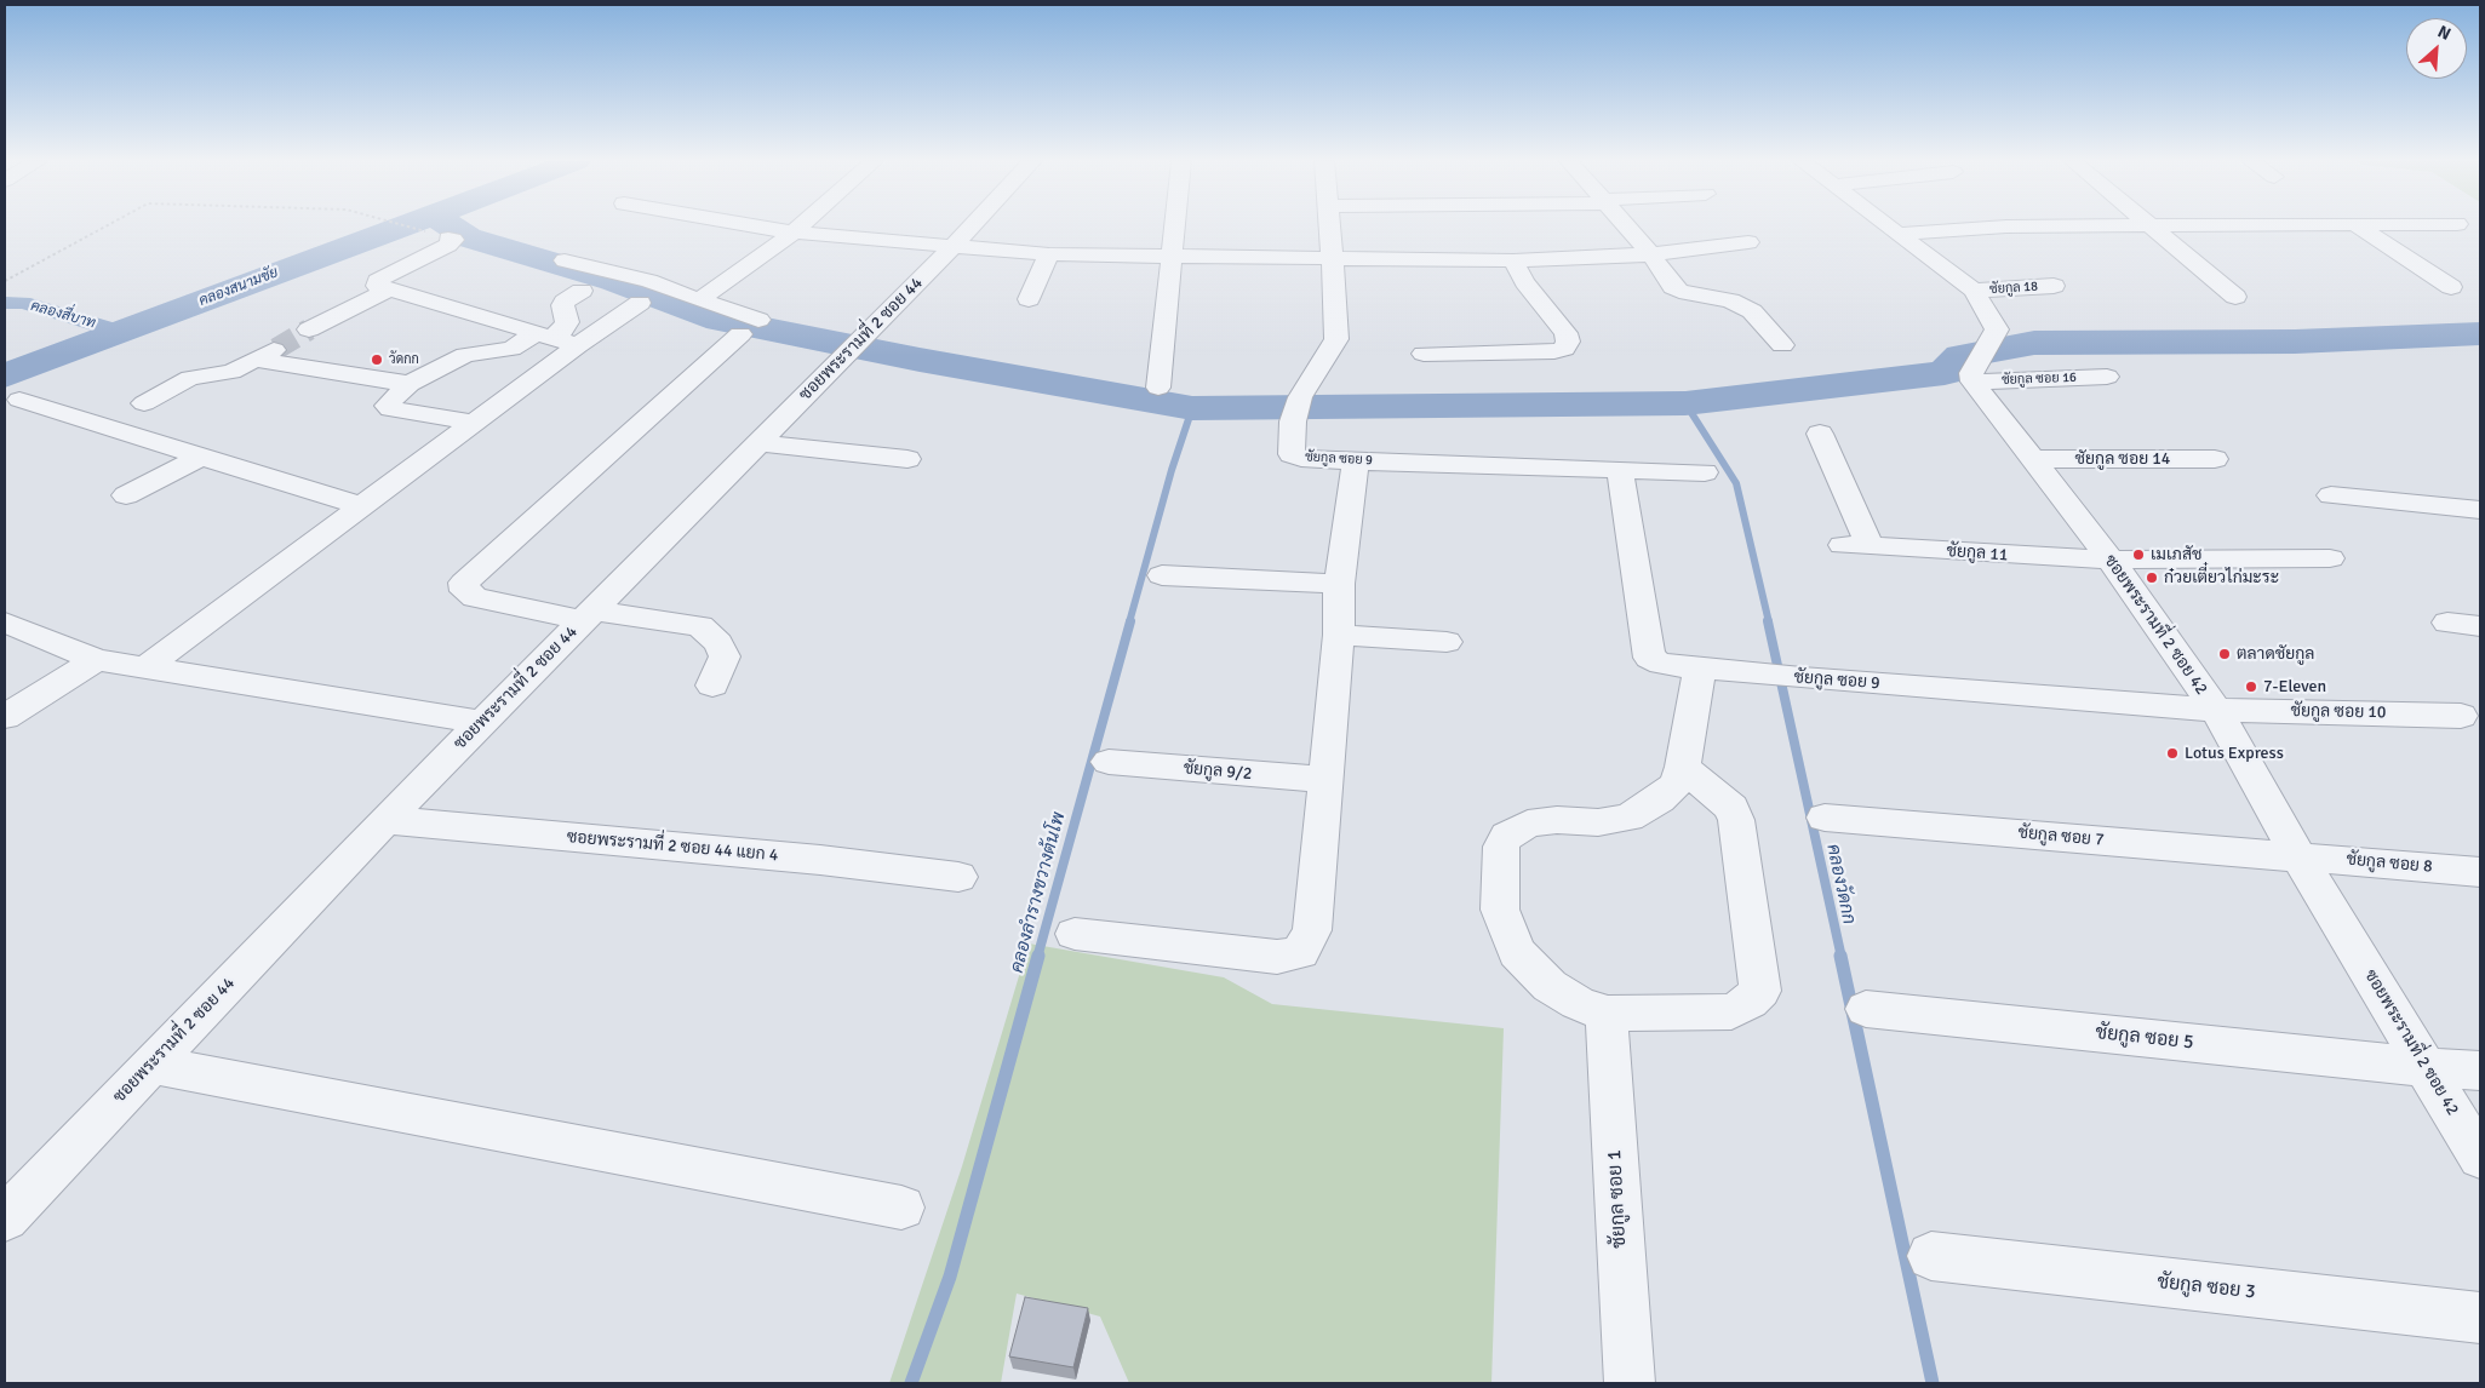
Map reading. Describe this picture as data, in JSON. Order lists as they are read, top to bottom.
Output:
{
  "streets": {
    "street": [
      "ชัยกูล 18",
      "ซอยพระรามที่ 2 ซอย 44",
      "ชัยกูล ซอย 16",
      "ชัยกูล ซอย 9",
      "ชัยกูล ซอย 14",
      "ชัยกูล 11",
      "ซอยพระรามที่ 2 ซอย 42",
      "ชัยกูล ซอย 10",
      "ชัยกูล 9/2",
      "ชัยกูล ซอย 7",
      "ซอยพระรามที่ 2 ซอย 44 แยก 4",
      "ชัยกูล ซอย 8",
      "ชัยกูล ซอย 5",
      "ชัยกูล ซอย 1",
      "ชัยกูล ซอย 3"
    ]
  },
  "crossings": [
    ["ซอยพระรามที่ 2 ซอย 44", "ซอยพระรามที่ 2 ซอย 44 แยก 4"],
    ["ชัยกูล ซอย 16", "ซอยพระรามที่ 2 ซอย 42"],
    ["ชัยกูล ซอย 9", "ซอยพระรามที่ 2 ซอย 42"],
    ["ชัยกูล ซอย 9", "ชัยกูล ซอย 10"],
    ["ชัยกูล ซอย 14", "ซอยพระรามที่ 2 ซอย 42"],
    ["ชัยกูล 11", "ซอยพระรามที่ 2 ซอย 42"],
    ["ซอยพระรามที่ 2 ซอย 42", "ชัยกูล ซอย 10"],
    ["ซอยพระรามที่ 2 ซอย 42", "ชัยกูล ซอย 7"],
    ["ซอยพระรามที่ 2 ซอย 42", "ชัยกูล ซอย 8"],
    ["ซอยพระรามที่ 2 ซอย 42", "ชัยกูล ซอย 5"],
    ["ชัยกูล ซอย 7", "ชัยกูล ซอย 8"]
  ],
  "water": [
    "คลองสนามชัย",
    "คลองสี่บาท",
    "คลองวัดกก",
    "คลองลำรางขวางต้นโพ"
  ],
  "places": [
    "วัดกก",
    "เมเภสัช",
    "ก๋วยเตี๋ยวไก่มะระ",
    "ตลาดชัยกูล",
    "7-Eleven",
    "Lotus Express"
  ],
  "north": "top right"
}
